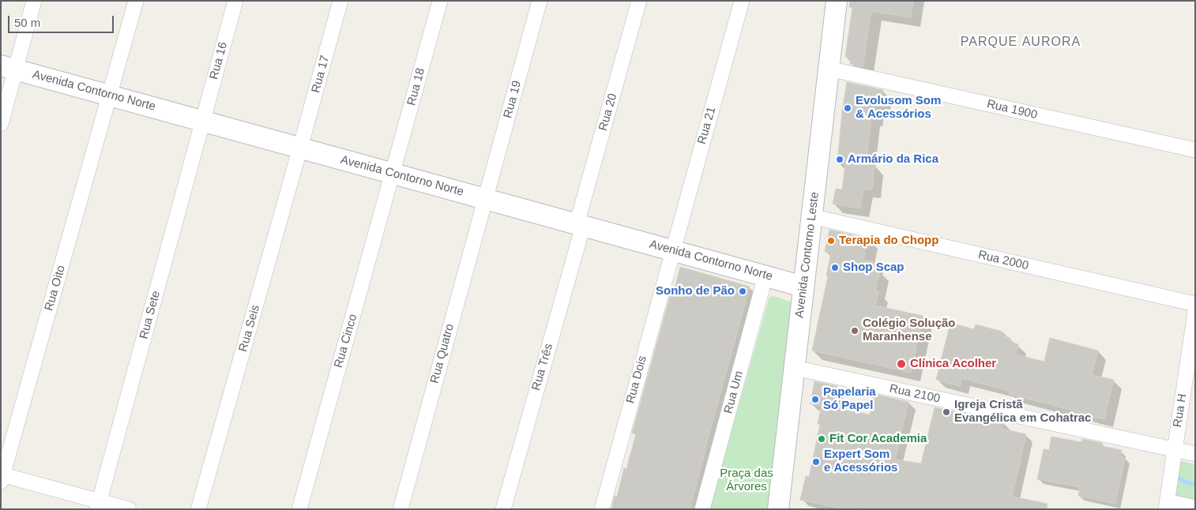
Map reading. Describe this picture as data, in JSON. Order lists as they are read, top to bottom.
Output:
{
  "streets": {
    "street": [
      "Rua 16",
      "Rua 17",
      "Rua 18",
      "Avenida Contorno Norte",
      "Rua 19",
      "Rua 1900",
      "Rua 20",
      "Rua 21",
      "Avenida Contorno Leste",
      "Rua 2000",
      "Rua Oito",
      "Rua Sete",
      "Rua Seis",
      "Rua Cinco",
      "Rua Quatro",
      "Rua Três",
      "Rua Dois",
      "Rua Um",
      "Rua 2100",
      "Rua H"
    ]
  },
  "crossings": [
    ["Rua 16", "Avenida Contorno Norte"],
    ["Rua 16", "Rua Sete"],
    ["Rua 17", "Avenida Contorno Norte"],
    ["Rua 17", "Rua Seis"],
    ["Rua 18", "Avenida Contorno Norte"],
    ["Rua 18", "Rua Cinco"],
    ["Avenida Contorno Norte", "Rua 19"],
    ["Avenida Contorno Norte", "Rua 20"],
    ["Avenida Contorno Norte", "Rua 21"],
    ["Avenida Contorno Norte", "Avenida Contorno Leste"],
    ["Avenida Contorno Norte", "Rua Oito"],
    ["Avenida Contorno Norte", "Rua Sete"],
    ["Avenida Contorno Norte", "Rua Seis"],
    ["Avenida Contorno Norte", "Rua Cinco"],
    ["Avenida Contorno Norte", "Rua Quatro"],
    ["Avenida Contorno Norte", "Rua Três"],
    ["Avenida Contorno Norte", "Rua Dois"],
    ["Avenida Contorno Norte", "Rua Um"],
    ["Rua 19", "Rua Quatro"],
    ["Rua 1900", "Avenida Contorno Leste"],
    ["Rua 20", "Rua Três"],
    ["Rua 21", "Rua Dois"],
    ["Avenida Contorno Leste", "Rua 2000"],
    ["Avenida Contorno Leste", "Rua 2100"],
    ["Rua 2100", "Rua H"]
  ],
  "districts": ["PARQUE AURORA"],
  "parks": ["Praça das Árvores"],
  "places": [
    "Evolusom Som & Acessórios",
    "Armário da Rica",
    "Terapia do Chopp",
    "Shop Scap",
    "Sonho de Pão",
    "Colégio Solução Maranhense",
    "Clínica Acolher",
    "Papelaria Só Papel",
    "Igreja Cristã Evangélica em Cohatrac",
    "Fit Cor Academia",
    "Expert Som e Acessórios"
  ],
  "scale_bar": "50 m"
}
